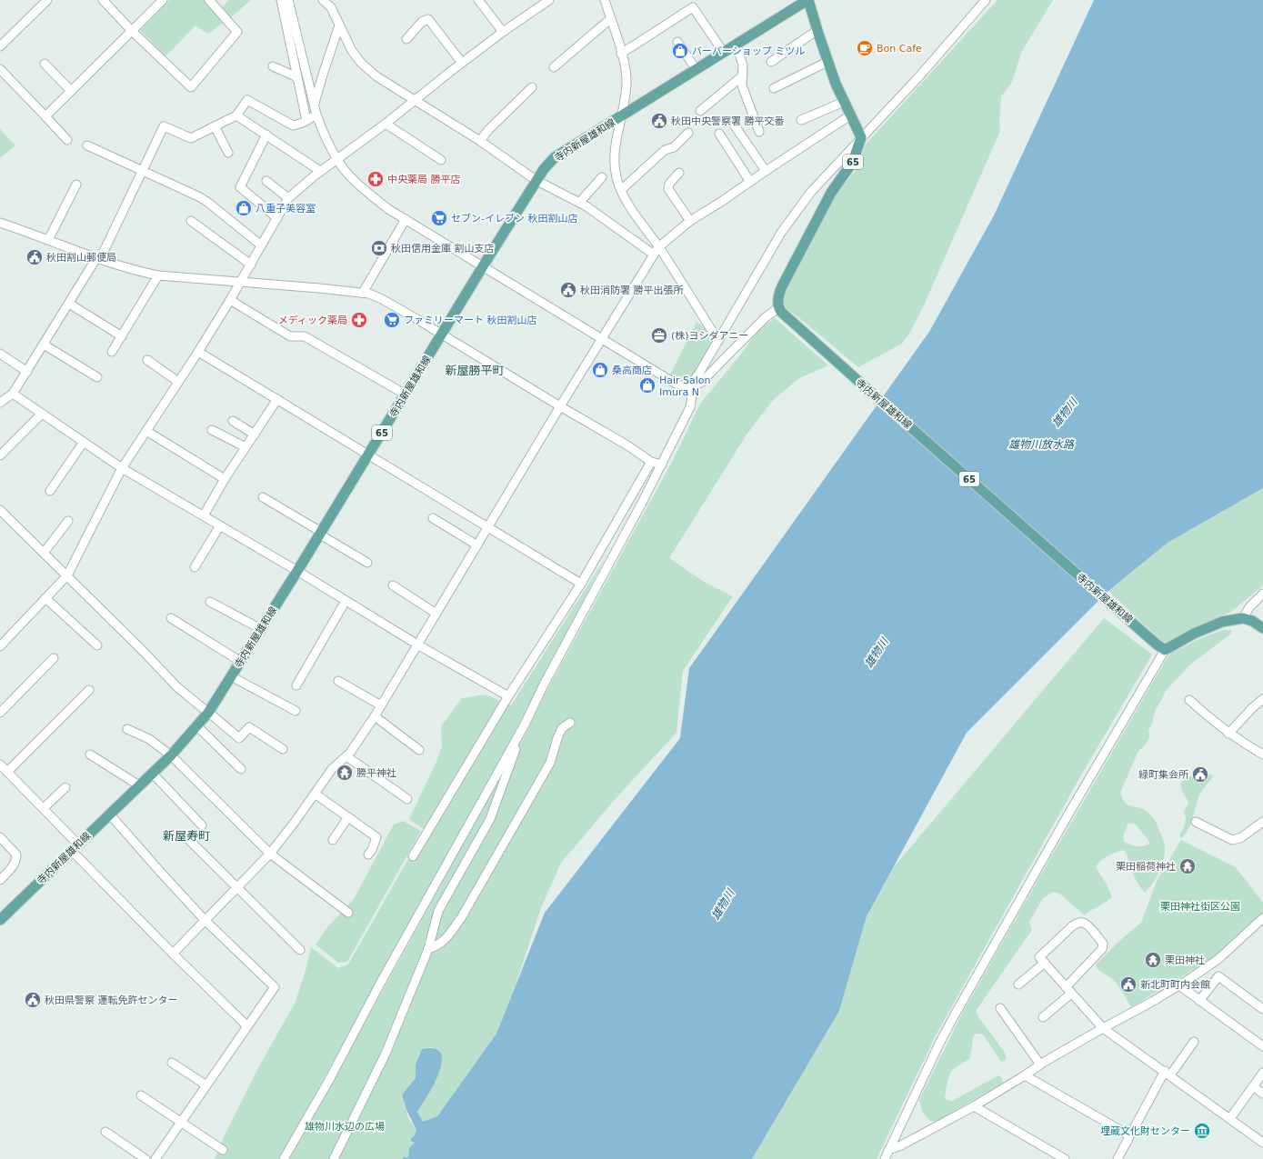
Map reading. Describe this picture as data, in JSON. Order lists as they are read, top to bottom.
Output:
{
  "streets": {
    "main road": ["寺内新屋雄和線", "65"]
  },
  "crossings": [
    ["寺内新屋雄和線", "65"]
  ],
  "districts": ["新屋勝平町", "新屋寿町"],
  "water": ["雄物川", "雄物川放水路"],
  "parks": ["栗田神社街区公園", "雄物川水辺の広場"],
  "places": {
    "cafe": ["Bon Cafe"],
    "shop": [
      "バーバーショップ ミツル",
      "八重子美容室",
      "桑高商店",
      "Hair Salon Imura N"
    ],
    "public building": [
      "秋田中央警察署 勝平交番",
      "秋田割山郵便局",
      "秋田消防署 勝平出張所",
      "緑町集会所",
      "新北町町内会館",
      "秋田県警察 運転免許センター"
    ],
    "pharmacy": ["中央薬局 勝平店", "メディック薬局"],
    "supermarket": ["セブン-イレブン 秋田割山店", "ファミリーマート 秋田割山店"],
    "bank": ["秋田信用金庫 割山支店"],
    "office": ["(株)ヨシダアニー"],
    "temple": ["勝平神社", "栗田稲荷神社", "栗田神社"],
    "museum": ["埋蔵文化財センター"]
  }
}
